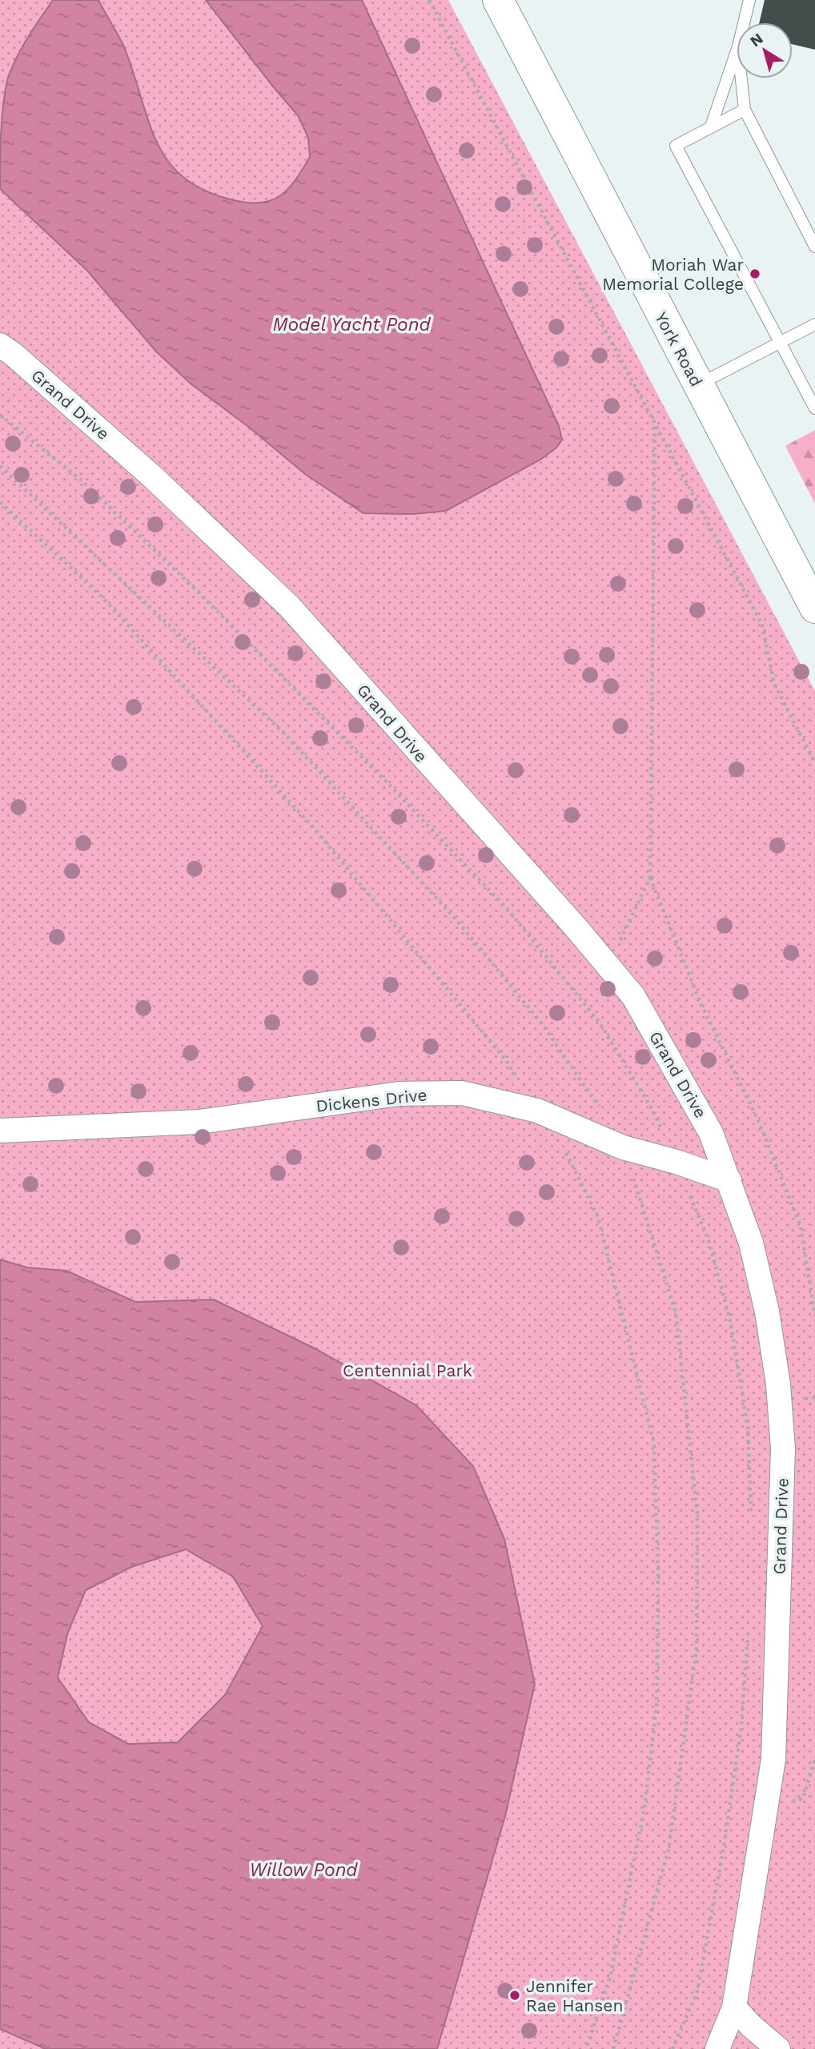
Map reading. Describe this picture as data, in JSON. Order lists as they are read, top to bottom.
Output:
{
  "streets": {
    "main road": ["York Road"],
    "street": ["Grand Drive", "Dickens Drive"]
  },
  "crossings": [
    ["Grand Drive", "Dickens Drive"]
  ],
  "water": ["Model Yacht Pond", "Willow Pond"],
  "parks": ["Centennial Park"],
  "places": ["Moriah War Memorial College", "Jennifer Rae Hansen"],
  "north": "top left"
}
